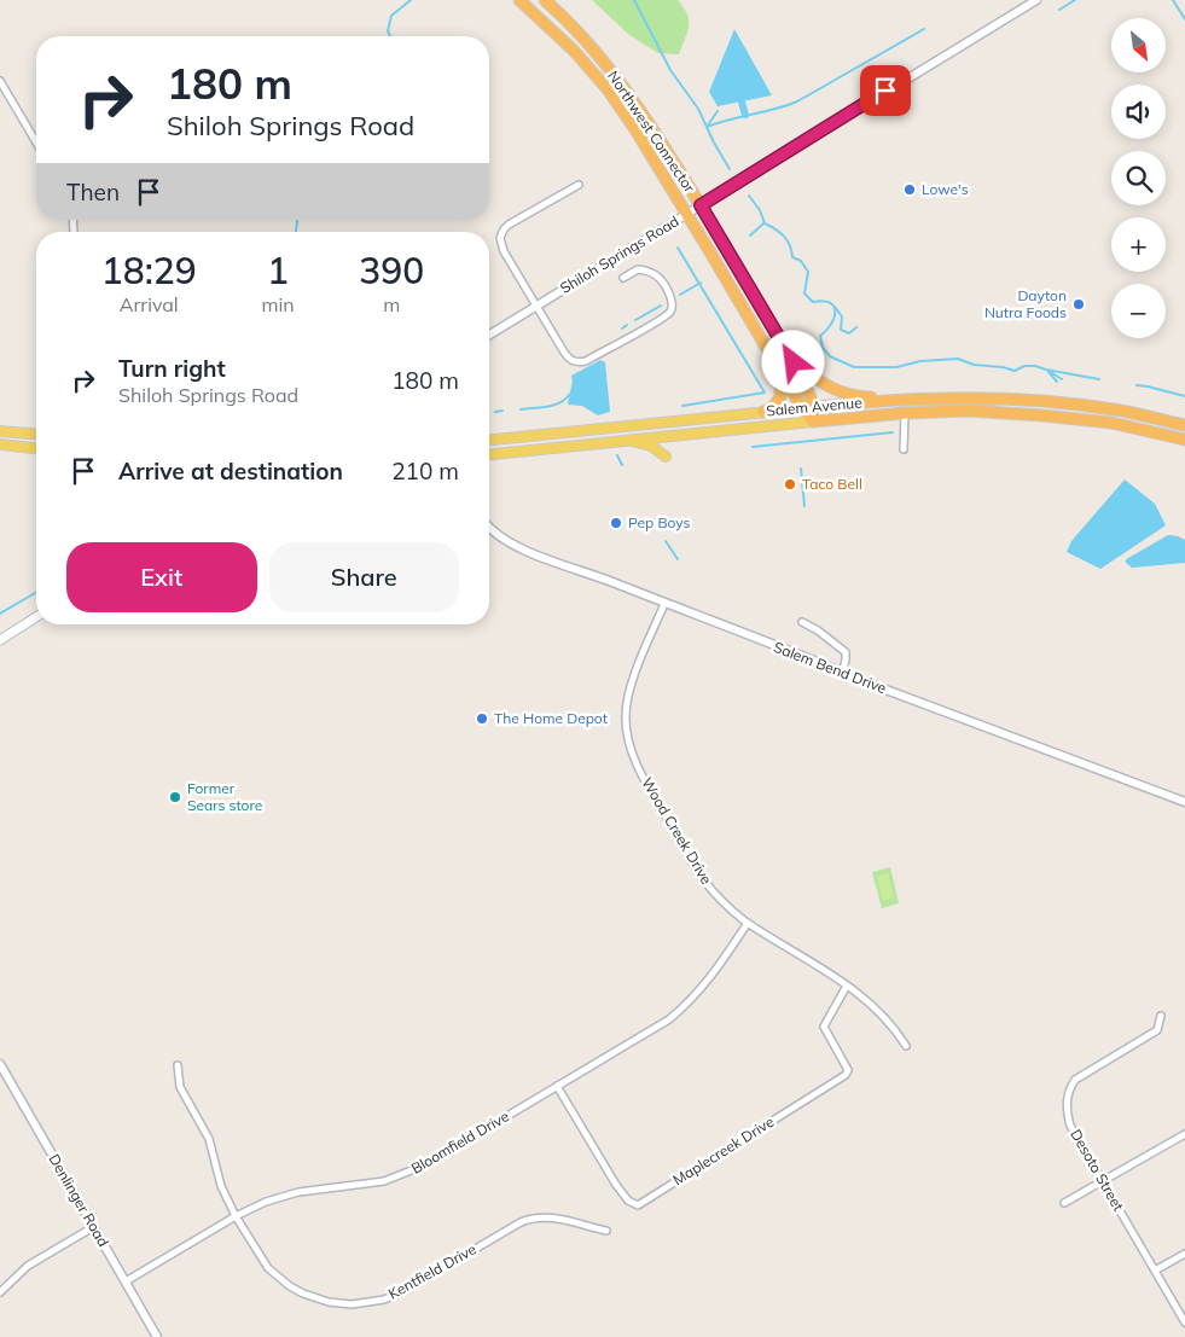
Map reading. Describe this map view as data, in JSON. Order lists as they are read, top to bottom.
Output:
{
  "streets": {
    "highway": ["Northwest Connector", "Salem Avenue"],
    "street": [
      "Shiloh Springs Road",
      "Salem Bend Drive",
      "Wood Creek Drive",
      "Bloomfield Drive",
      "Maplecreek Drive",
      "Desoto Street",
      "Denlinger Road",
      "Kentfield Drive"
    ]
  },
  "crossings": [
    ["Northwest Connector", "Shiloh Springs Road"],
    ["Northwest Connector", "Salem Avenue"],
    ["Salem Bend Drive", "Wood Creek Drive"],
    ["Wood Creek Drive", "Bloomfield Drive"],
    ["Wood Creek Drive", "Maplecreek Drive"],
    ["Bloomfield Drive", "Maplecreek Drive"],
    ["Bloomfield Drive", "Denlinger Road"],
    ["Bloomfield Drive", "Kentfield Drive"]
  ],
  "places": [
    "Lowe's",
    "Dayton Nutra Foods",
    "Taco Bell",
    "Pep Boys",
    "The Home Depot",
    "Former Sears store"
  ],
  "north": "bottom right",
  "page": {
    "map_buttons": ["+", "−"],
    "turn": ["180 m", "Shiloh Springs Road"],
    "then": "Then",
    "eta": [
      "18:29",
      "Arrival",
      "1",
      "min",
      "390",
      "m"
    ],
    "list": [
      {
        "name": "Turn right",
        "note": "Shiloh Springs Road",
        "value": "180 m"
      },
      {
        "name": "Arrive at destination",
        "value": "210 m"
      }
    ],
    "buttons": ["Exit", "Share"]
  }
}
